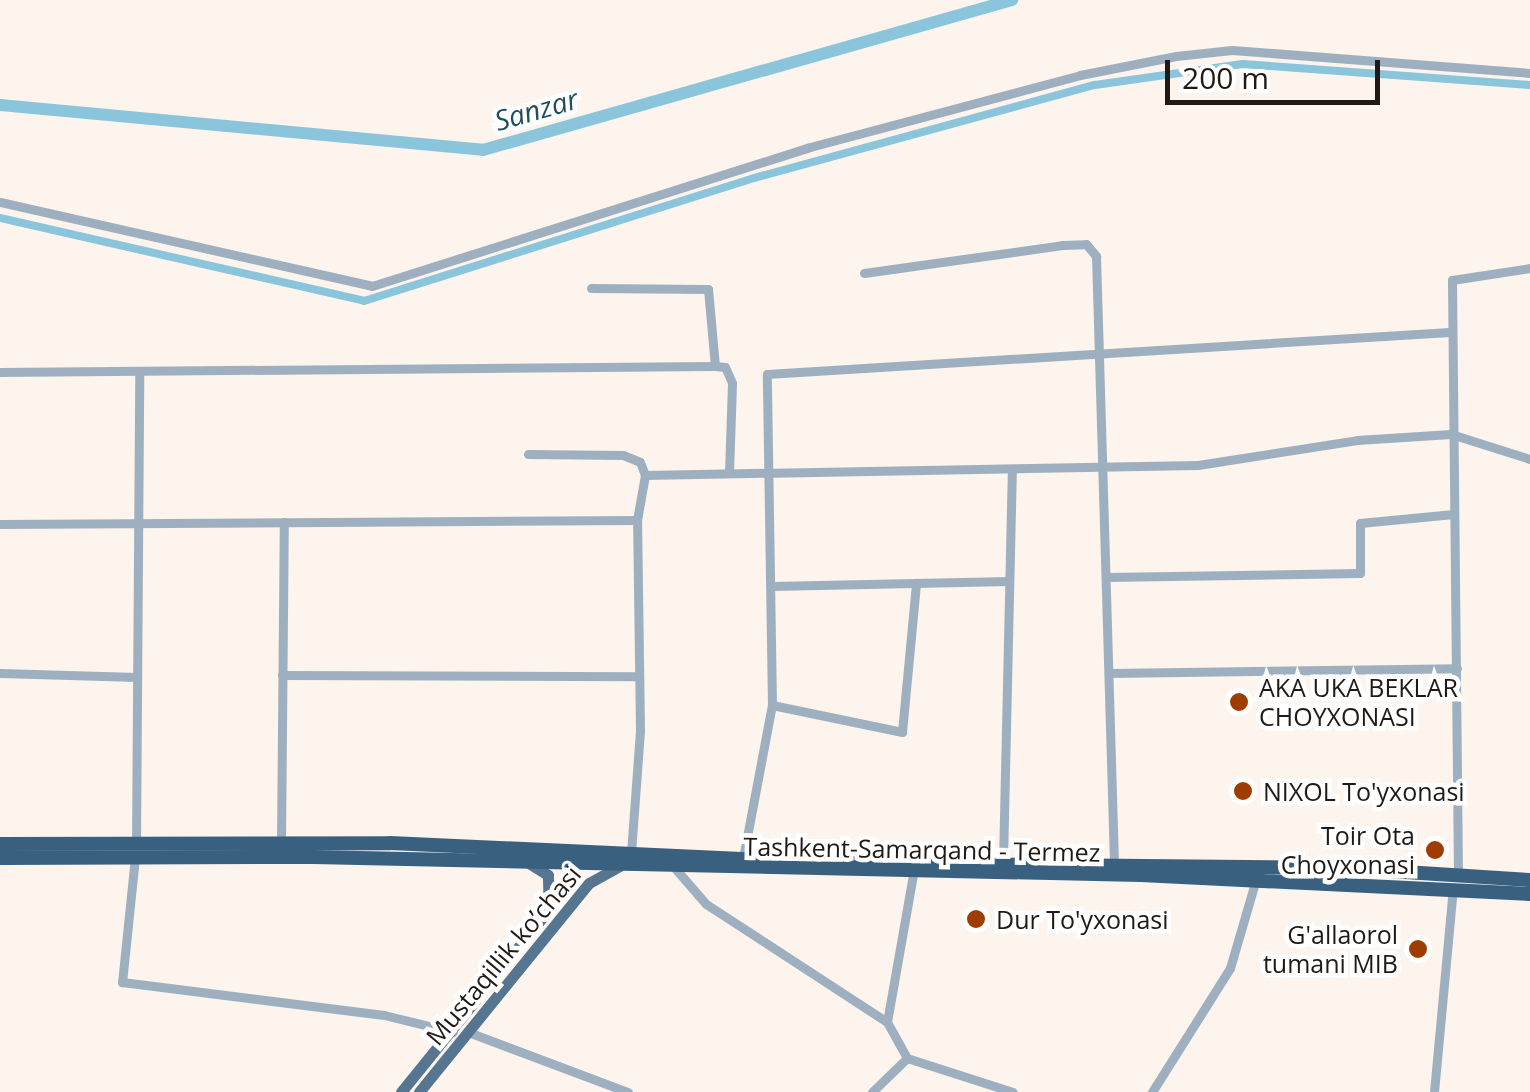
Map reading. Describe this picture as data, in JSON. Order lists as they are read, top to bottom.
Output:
{
  "streets": {
    "highway": ["Tashkent-Samarqand - Termez"],
    "main road": ["Mustaqillik ko’chasi"]
  },
  "crossings": [
    ["Tashkent-Samarqand - Termez", "Mustaqillik ko’chasi"]
  ],
  "water": ["Sanzar"],
  "places": [
    "AKA UKA BEKLAR CHOYXONASI",
    "NIXOL To'yxonasi",
    "Toir Ota Choyxonasi",
    "Dur To'yxonasi",
    "G'allaorol tumani MIB"
  ],
  "scale_bar": "200 m"
}
